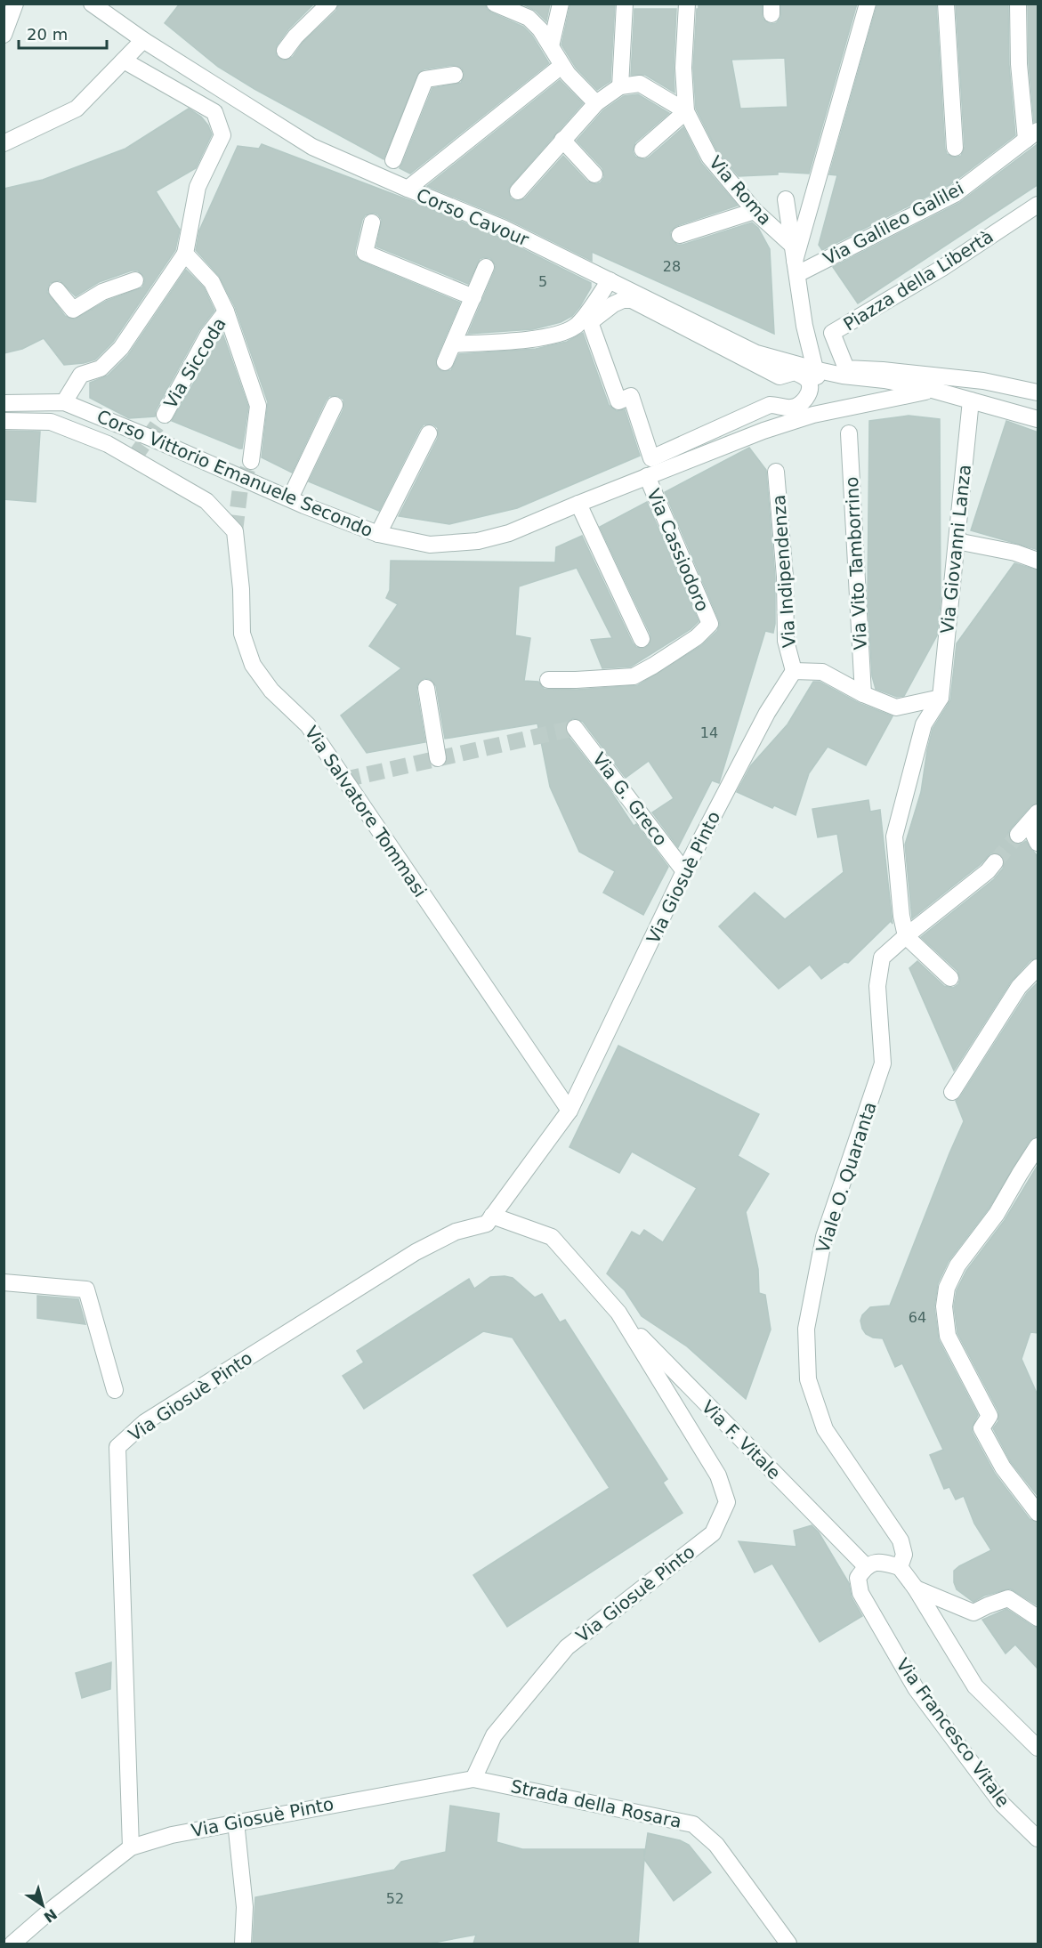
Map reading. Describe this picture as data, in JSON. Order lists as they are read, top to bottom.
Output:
{
  "streets": {
    "street": [
      "Via Roma",
      "Corso Cavour",
      "Via Galileo Galilei",
      "Piazza della Libertà",
      "Via Siccoda",
      "Corso Vittorio Emanuele Secondo",
      "Via Giovanni Lanza",
      "Via Cassiodoro",
      "Via Vito Tamborrino",
      "Via Indipendenza",
      "Via G. Greco",
      "Via Salvatore Tommasi",
      "Via Giosuè Pinto",
      "Viale O. Quaranta",
      "Via F. Vitale",
      "Via Francesco Vitale",
      "Strada della Rosara"
    ]
  },
  "crossings": [
    ["Via Roma", "Via Galileo Galilei"],
    ["Corso Vittorio Emanuele Secondo", "Via Cassiodoro"],
    ["Via Indipendenza", "Via Giosuè Pinto"],
    ["Via G. Greco", "Via Giosuè Pinto"],
    ["Via Salvatore Tommasi", "Via Giosuè Pinto"],
    ["Via Giosuè Pinto", "Via F. Vitale"],
    ["Via Giosuè Pinto", "Strada della Rosara"],
    ["Via F. Vitale", "Via Francesco Vitale"]
  ],
  "house_numbers": [
    "28",
    "5",
    "14",
    "64",
    "52"
  ],
  "scale_bar": "20 m",
  "north": "bottom right"
}
